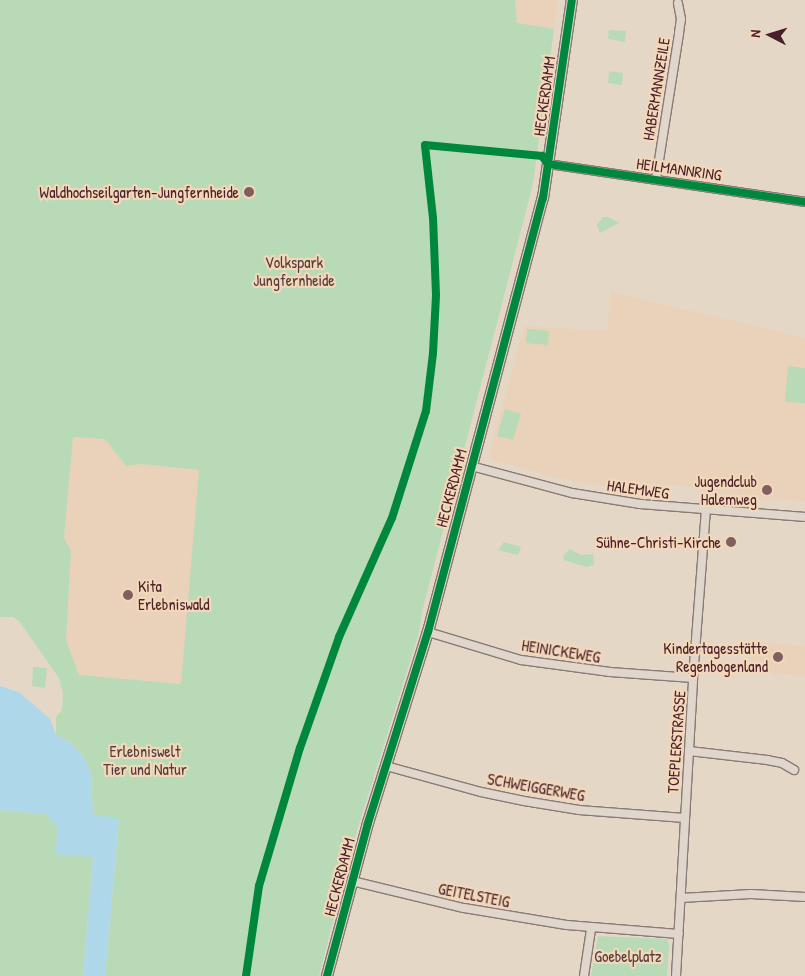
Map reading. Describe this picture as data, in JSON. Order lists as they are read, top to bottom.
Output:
{
  "streets": {
    "street": [
      "HABERMANNZEILE",
      "HECKERDAMM",
      "HEILMANNRING",
      "HALEMWEG",
      "HEINICKEWEG",
      "TOEPLERSTRASSE",
      "SCHWEIGGERWEG",
      "GEITELSTEIG"
    ]
  },
  "crossings": [
    ["HABERMANNZEILE", "HEILMANNRING"],
    ["HECKERDAMM", "HEILMANNRING"],
    ["HECKERDAMM", "HALEMWEG"],
    ["HECKERDAMM", "HEINICKEWEG"],
    ["HECKERDAMM", "SCHWEIGGERWEG"],
    ["HECKERDAMM", "GEITELSTEIG"],
    ["HALEMWEG", "TOEPLERSTRASSE"],
    ["HEINICKEWEG", "TOEPLERSTRASSE"],
    ["TOEPLERSTRASSE", "SCHWEIGGERWEG"]
  ],
  "parks": ["Volkspark Jungfernheide", "Erlebniswelt Tier und Natur", "Goebelplatz"],
  "places": [
    "Waldhochseilgarten-Jungfernheide",
    "Jugendclub Halemweg",
    "Sühne-Christi-Kirche",
    "Kita Erlebniswald",
    "Kindertagesstätte Regenbogenland"
  ],
  "north": "left"
}
